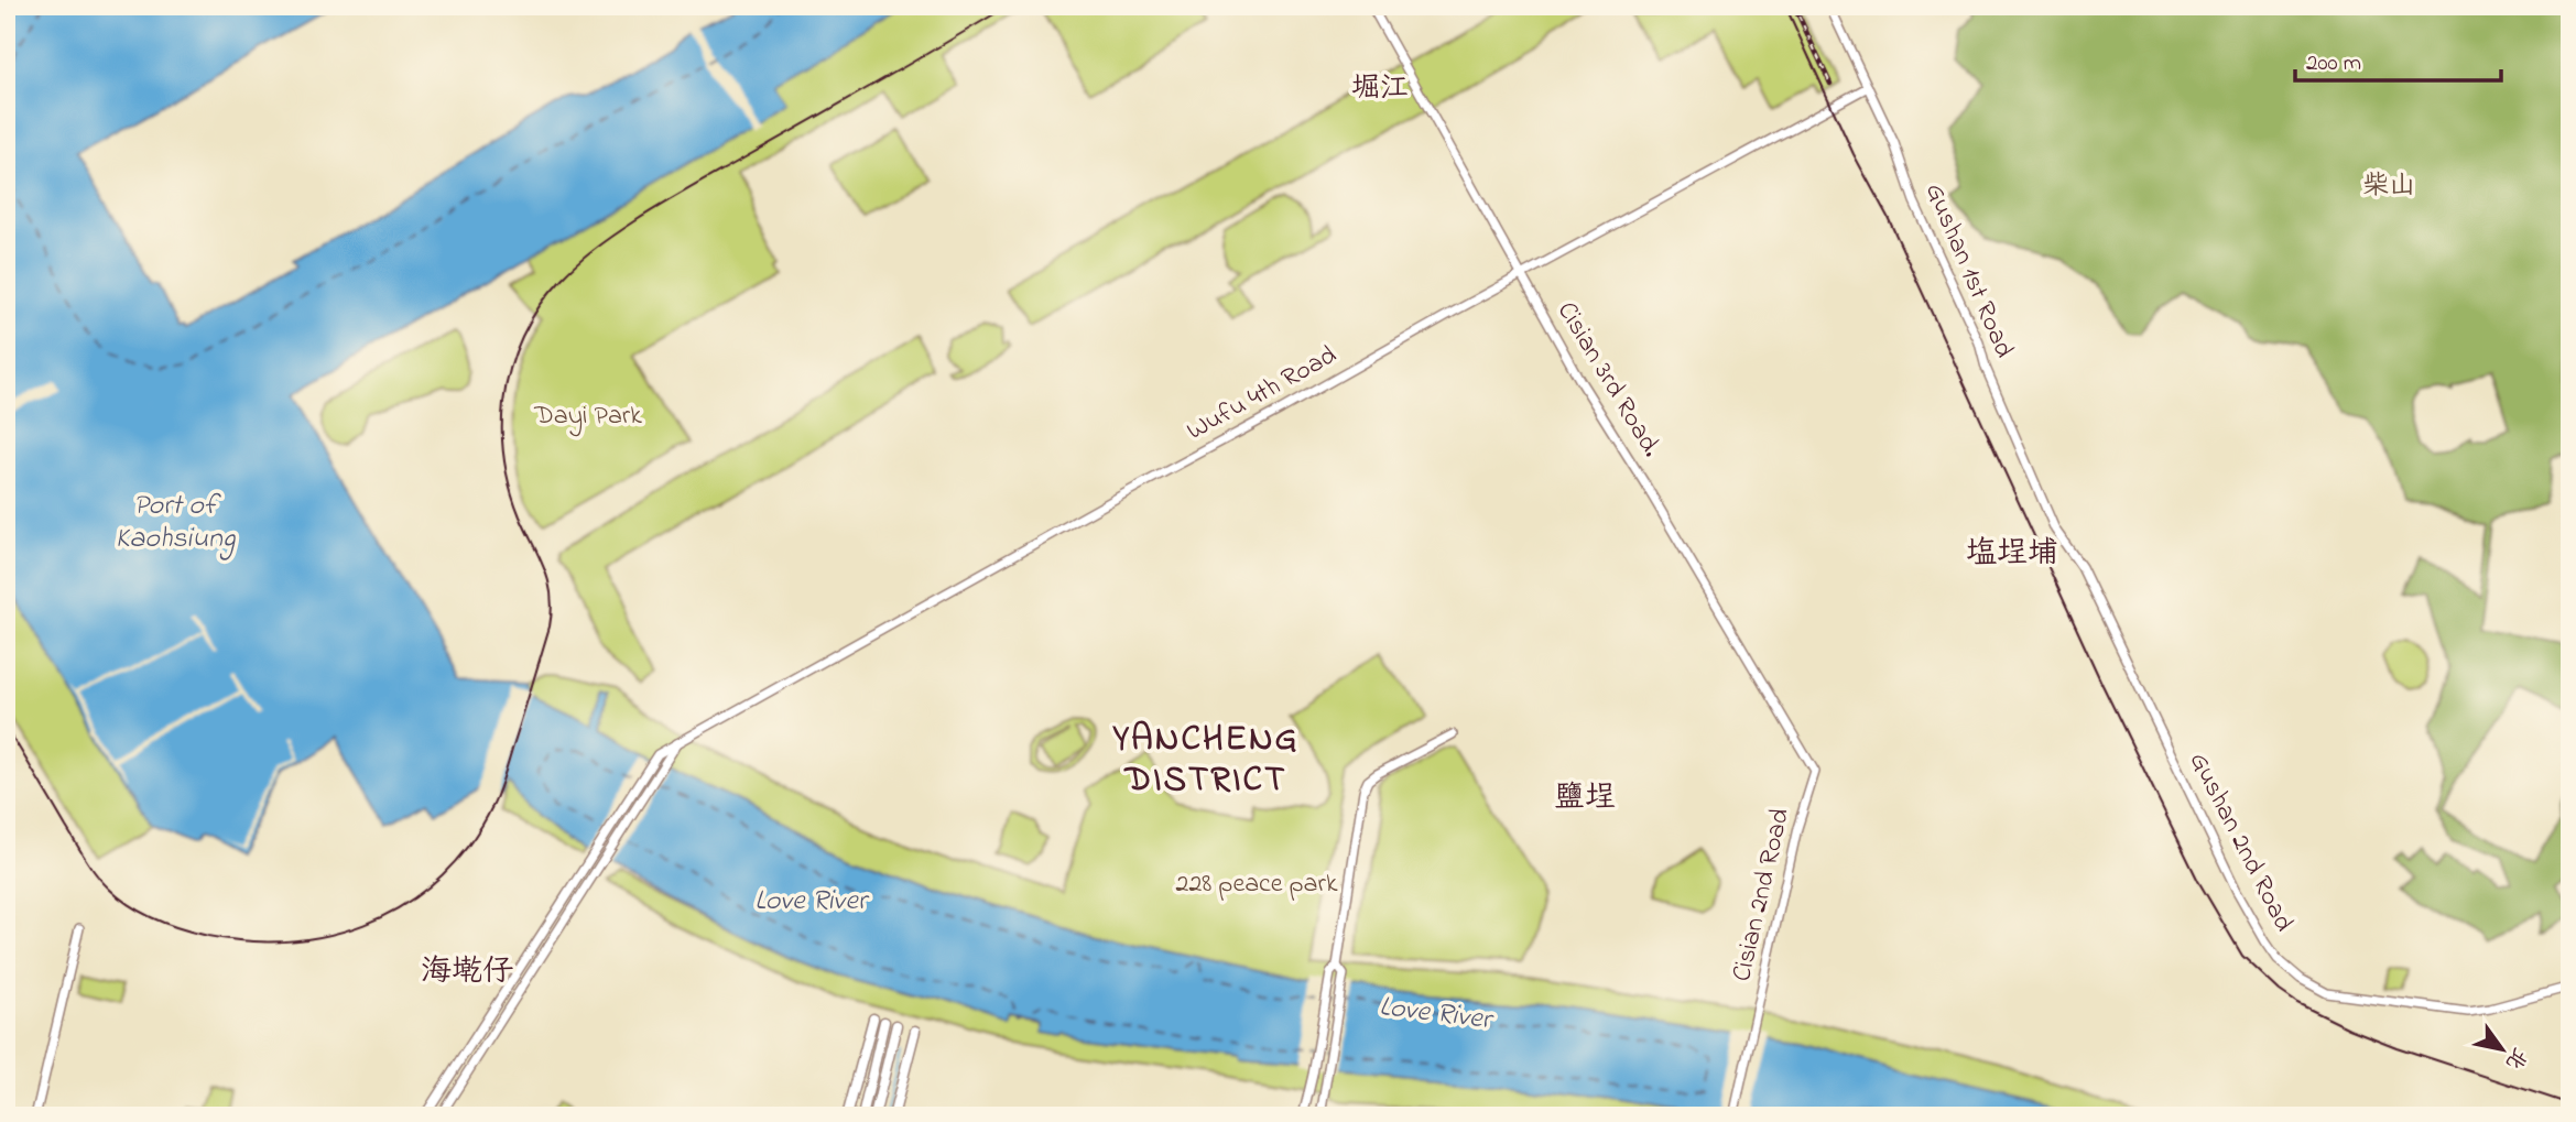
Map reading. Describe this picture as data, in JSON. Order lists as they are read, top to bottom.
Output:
{
  "streets": {
    "street": [
      "Gushan 1st Road",
      "Cisian 3rd Road.",
      "Wufu 4th Road",
      "Gushan 2nd Road",
      "Cisian 2nd Road"
    ]
  },
  "crossings": [
    ["Gushan 1st Road", "Wufu 4th Road"],
    ["Gushan 1st Road", "Gushan 2nd Road"],
    ["Cisian 3rd Road.", "Wufu 4th Road"],
    ["Cisian 3rd Road.", "Cisian 2nd Road"]
  ],
  "districts": [
    "堀江",
    "塩埕埔",
    "YANCHENG DISTRICT",
    "鹽埕",
    "海墘仔"
  ],
  "water": ["Port of Kaohsiung", "Love River"],
  "parks": ["柴山", "Dayi Park", "228 peace park"],
  "scale_bar": "200 m",
  "north": "bottom right"
}
